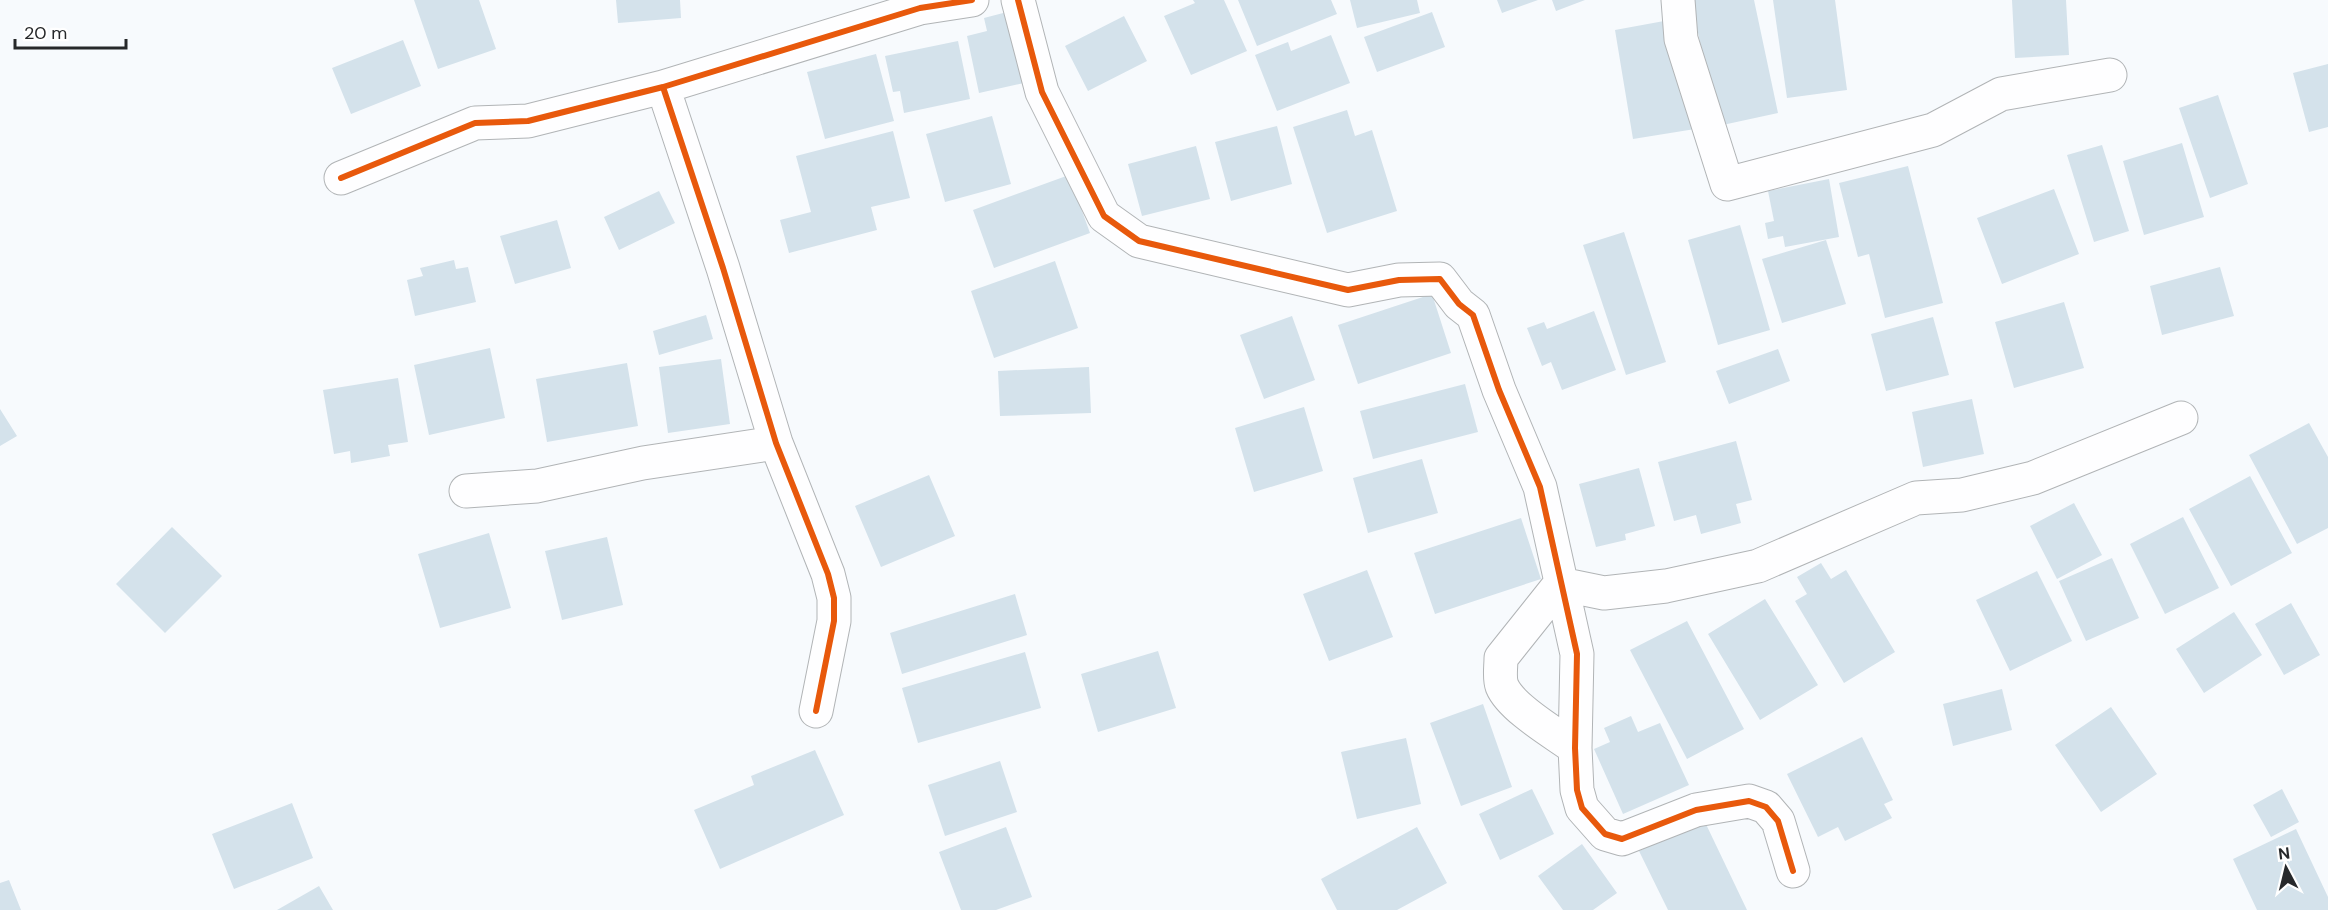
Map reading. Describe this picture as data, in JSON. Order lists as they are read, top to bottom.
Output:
{
  "scale_bar": "20 m",
  "north": "top"
}
